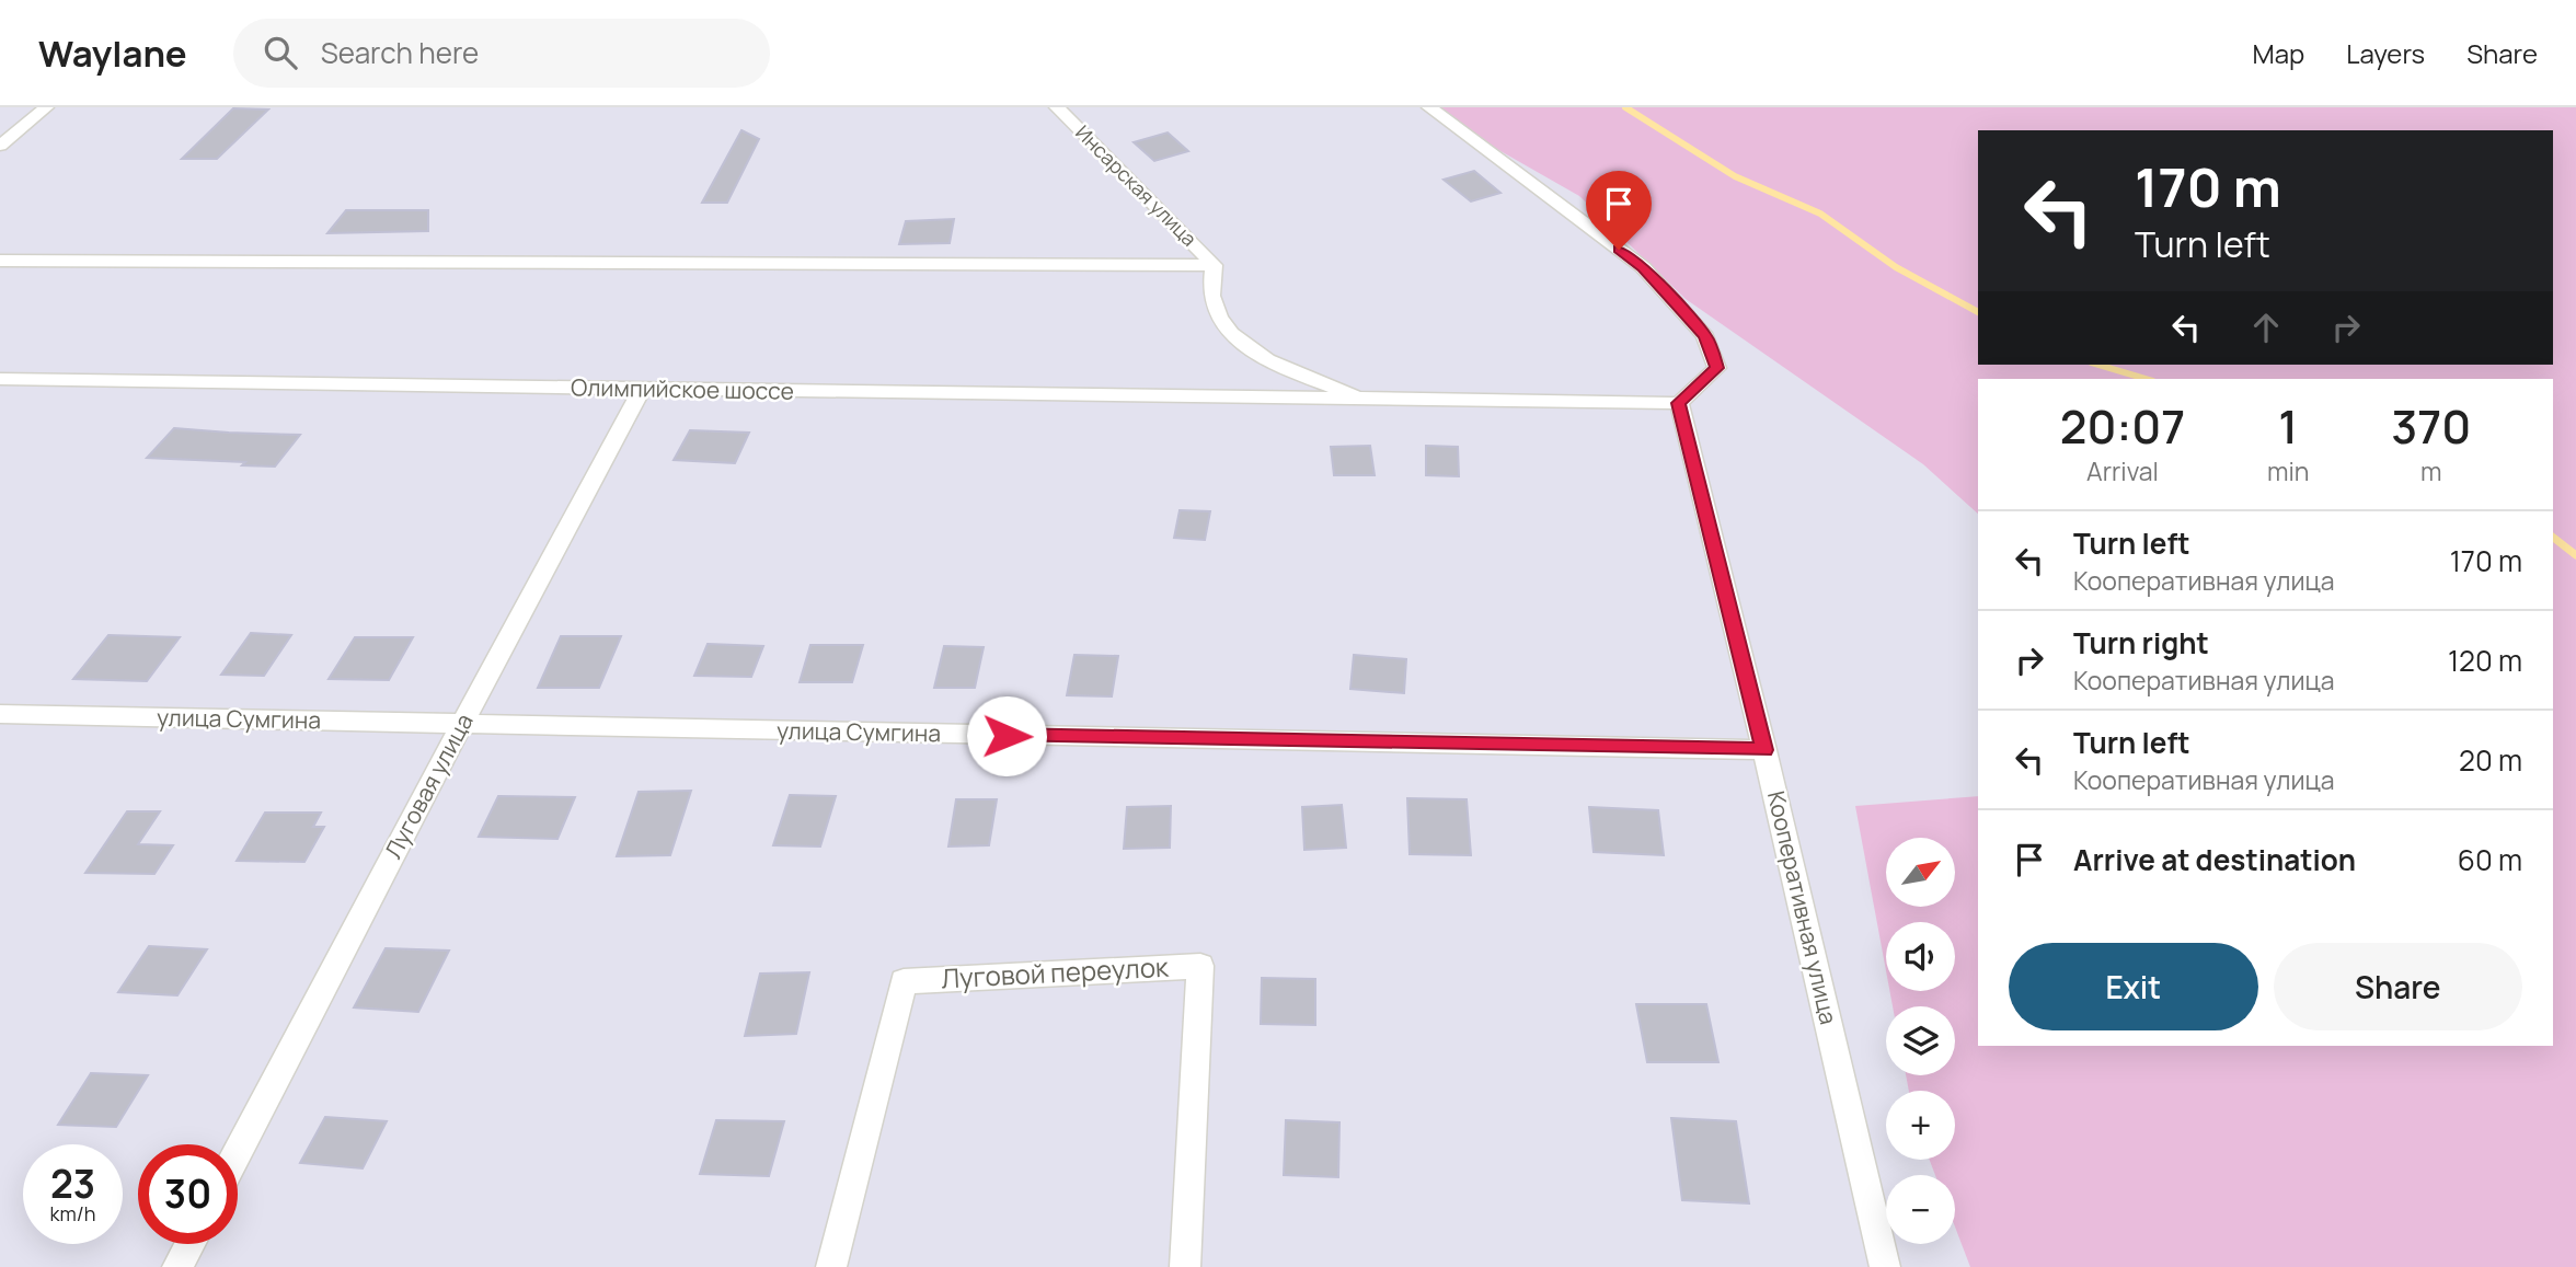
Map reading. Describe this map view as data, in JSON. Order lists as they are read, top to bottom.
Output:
{
  "streets": {
    "street": [
      "Инсарская улица",
      "Олимпийское шоссе",
      "улица Сумгина",
      "Луговая улица",
      "Кооперативная улица",
      "Луговой переулок"
    ]
  },
  "crossings": [
    ["Олимпийское шоссе", "Луговая улица"],
    ["Олимпийское шоссе", "Кооперативная улица"],
    ["улица Сумгина", "Луговая улица"],
    ["улица Сумгина", "Кооперативная улица"]
  ],
  "north": "top right",
  "page": {
    "header": "Waylane",
    "search": "Search here",
    "nav": ["Map", "Layers", "Share"],
    "turn": ["170 m", "Turn left"],
    "eta": [
      "20:07",
      "Arrival",
      "1",
      "min",
      "370",
      "m"
    ],
    "list": [
      {
        "name": "Turn left",
        "note": "Кооперативная улица",
        "value": "170 m"
      },
      {
        "name": "Turn right",
        "note": "Кооперативная улица",
        "value": "120 m"
      },
      {
        "name": "Turn left",
        "note": "Кооперативная улица",
        "value": "20 m"
      },
      {
        "name": "Arrive at destination",
        "value": "60 m"
      }
    ],
    "map_buttons": ["+", "−"],
    "buttons": ["Exit", "Share"],
    "speed": "23 km/h",
    "limit": "30"
  }
}
